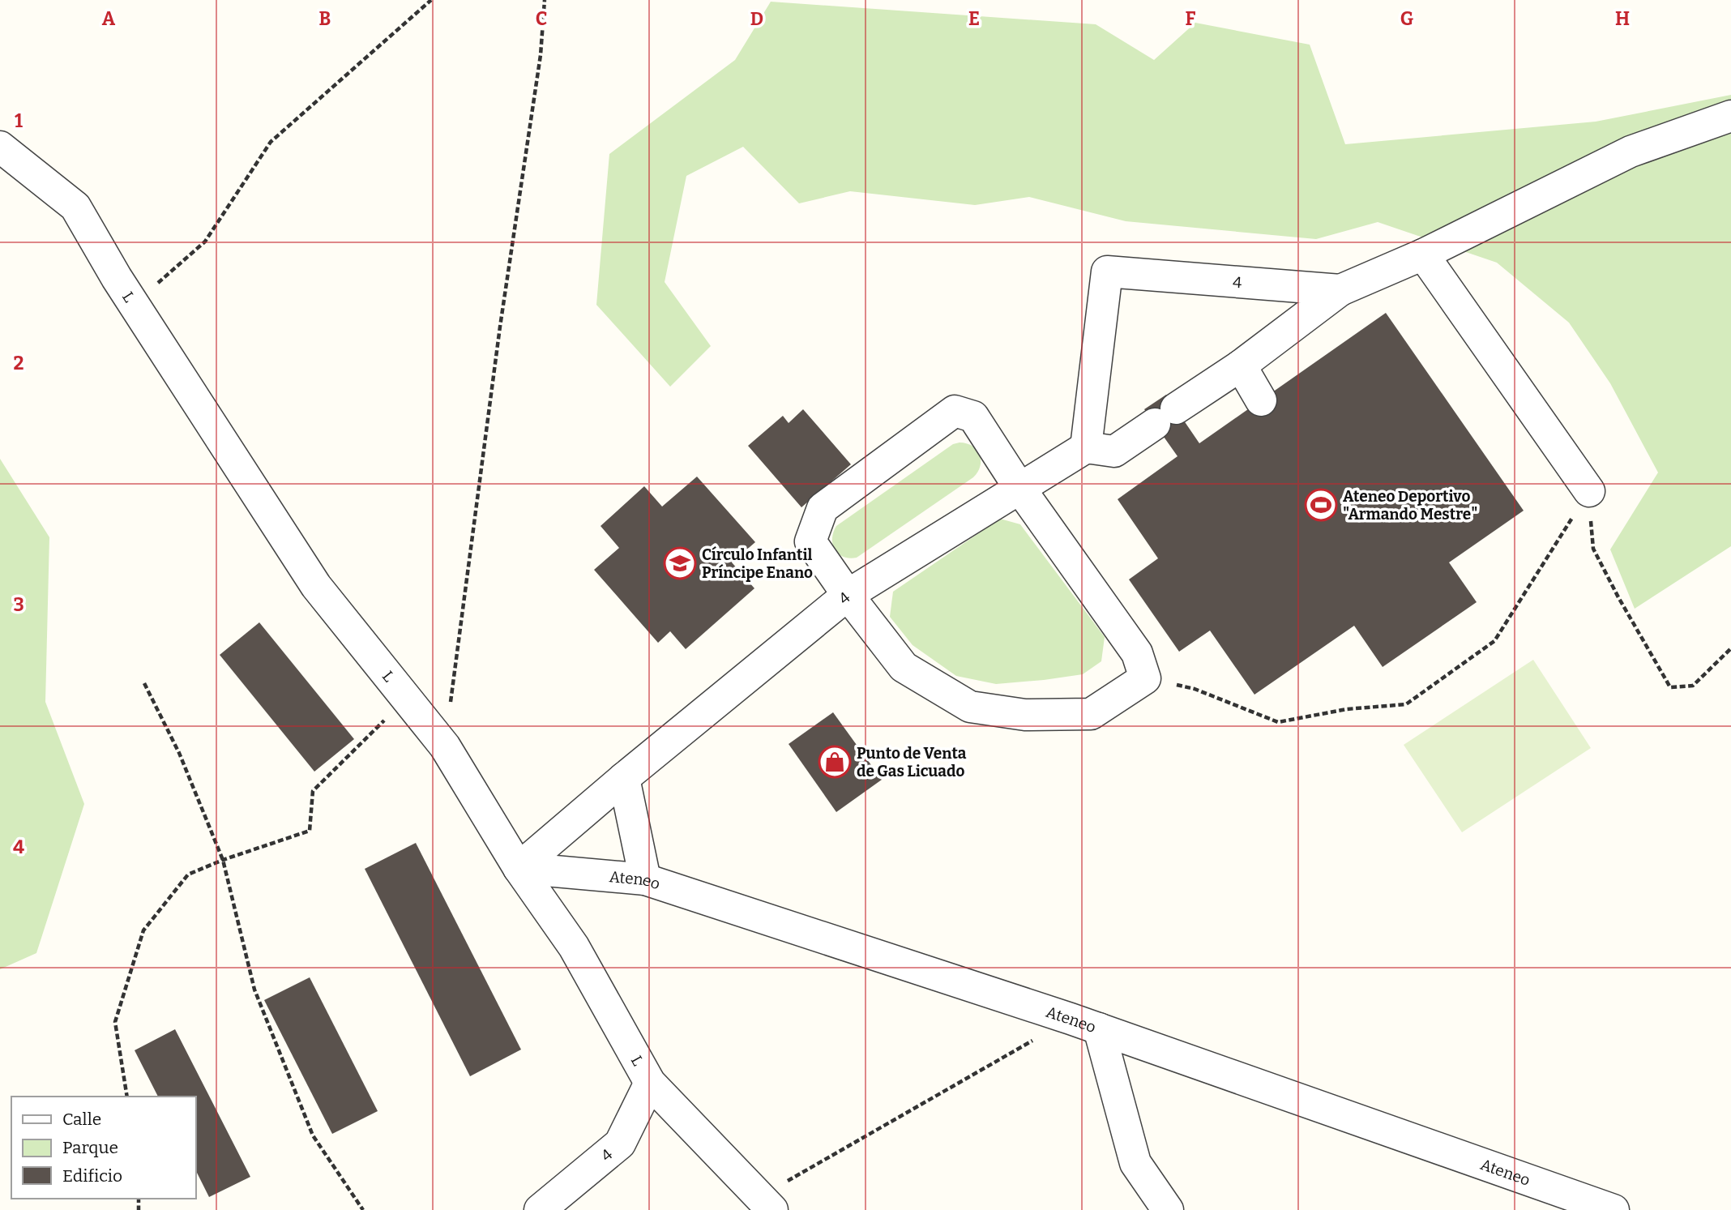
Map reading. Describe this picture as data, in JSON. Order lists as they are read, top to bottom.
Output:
{
  "streets": {
    "street": ["4", "L", "Ateneo"]
  },
  "crossings": [
    ["4", "L"],
    ["4", "Ateneo"],
    ["L", "Ateneo"]
  ],
  "places": {
    "sports": ["Ateneo Deportivo \"Armando Mestre\""],
    "school or university": ["Círculo Infantil Príncipe Enano"],
    "shop": ["Punto de Venta de Gas Licuado"]
  },
  "legend": ["Calle", "Parque", "Edificio"],
  "grid": {
    "columns": [
      "A",
      "B",
      "C",
      "D",
      "E",
      "F",
      "G",
      "H"
    ],
    "rows": [
      "1",
      "2",
      "3",
      "4"
    ]
  }
}
